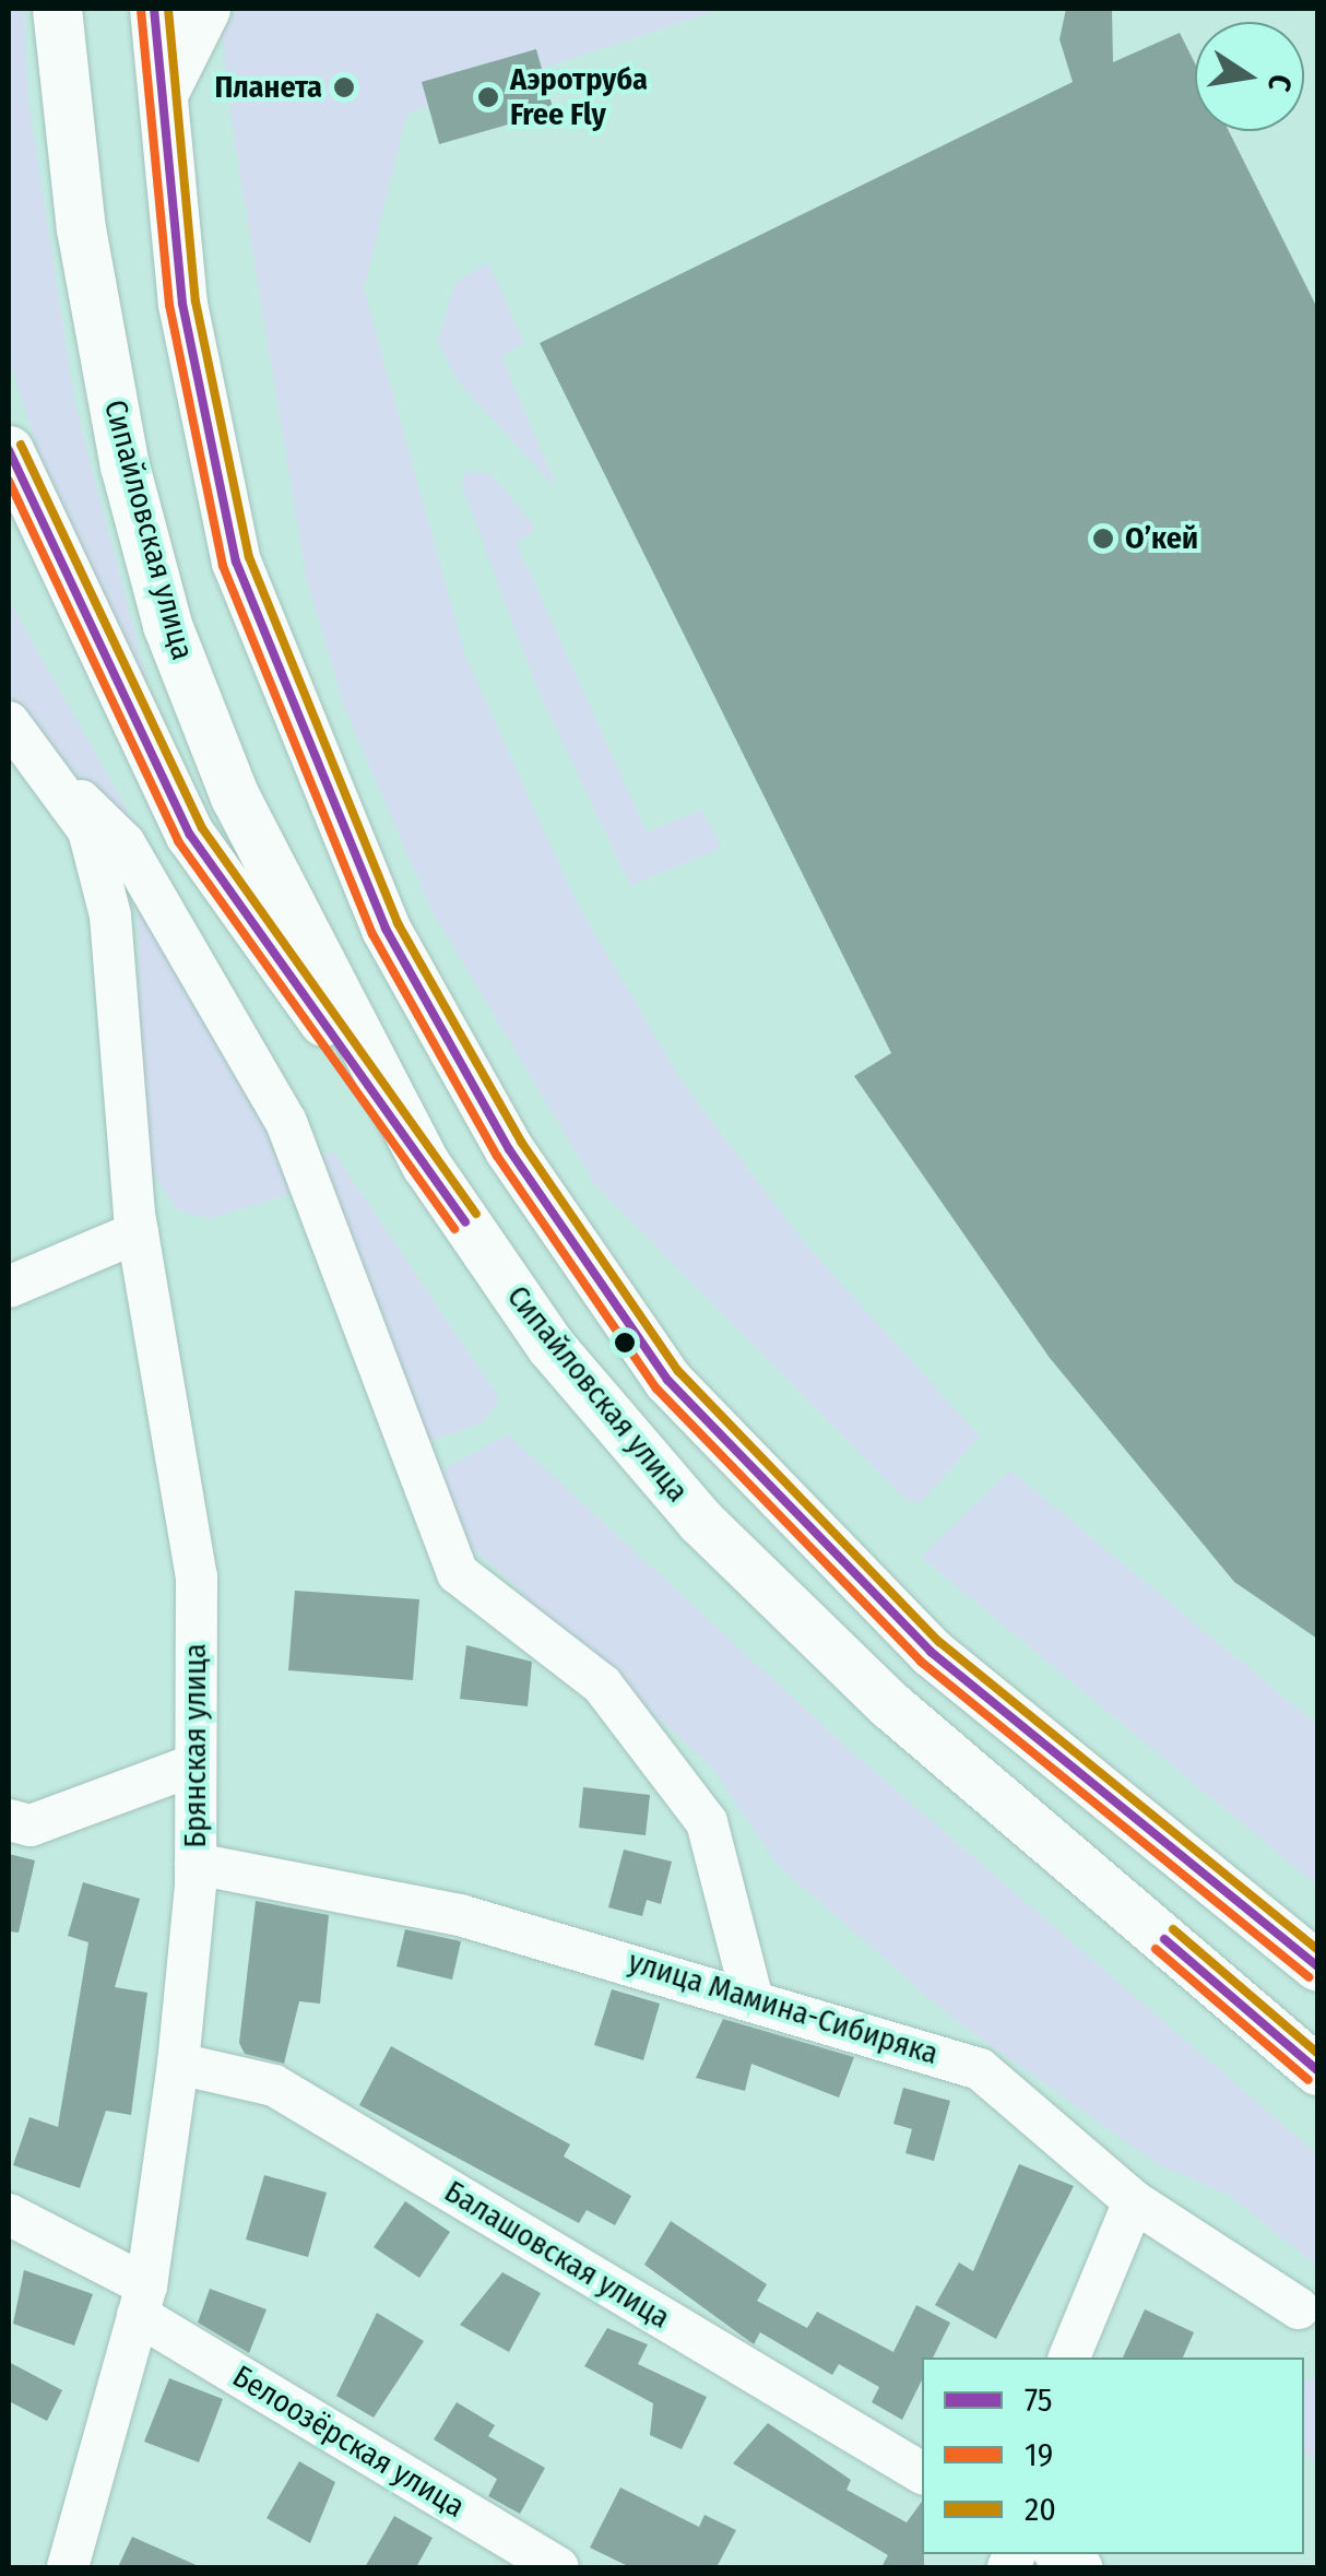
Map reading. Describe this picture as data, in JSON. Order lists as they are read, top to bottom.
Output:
{
  "streets": {
    "main road": ["Сипайловская улица"],
    "street": [
      "Брянская улица",
      "улица Мамина-Сибиряка",
      "Балашовская улица",
      "Белоозёрская улица"
    ]
  },
  "crossings": [
    ["Брянская улица", "улица Мамина-Сибиряка"],
    ["Брянская улица", "Балашовская улица"],
    ["Брянская улица", "Белоозёрская улица"]
  ],
  "places": ["Планета", "Аэротруба Free Fly", "О’кей"],
  "lines": ["transit line 75", "transit line 20", "transit line 19"],
  "legend": ["75", "19", "20"],
  "north": "right"
}
